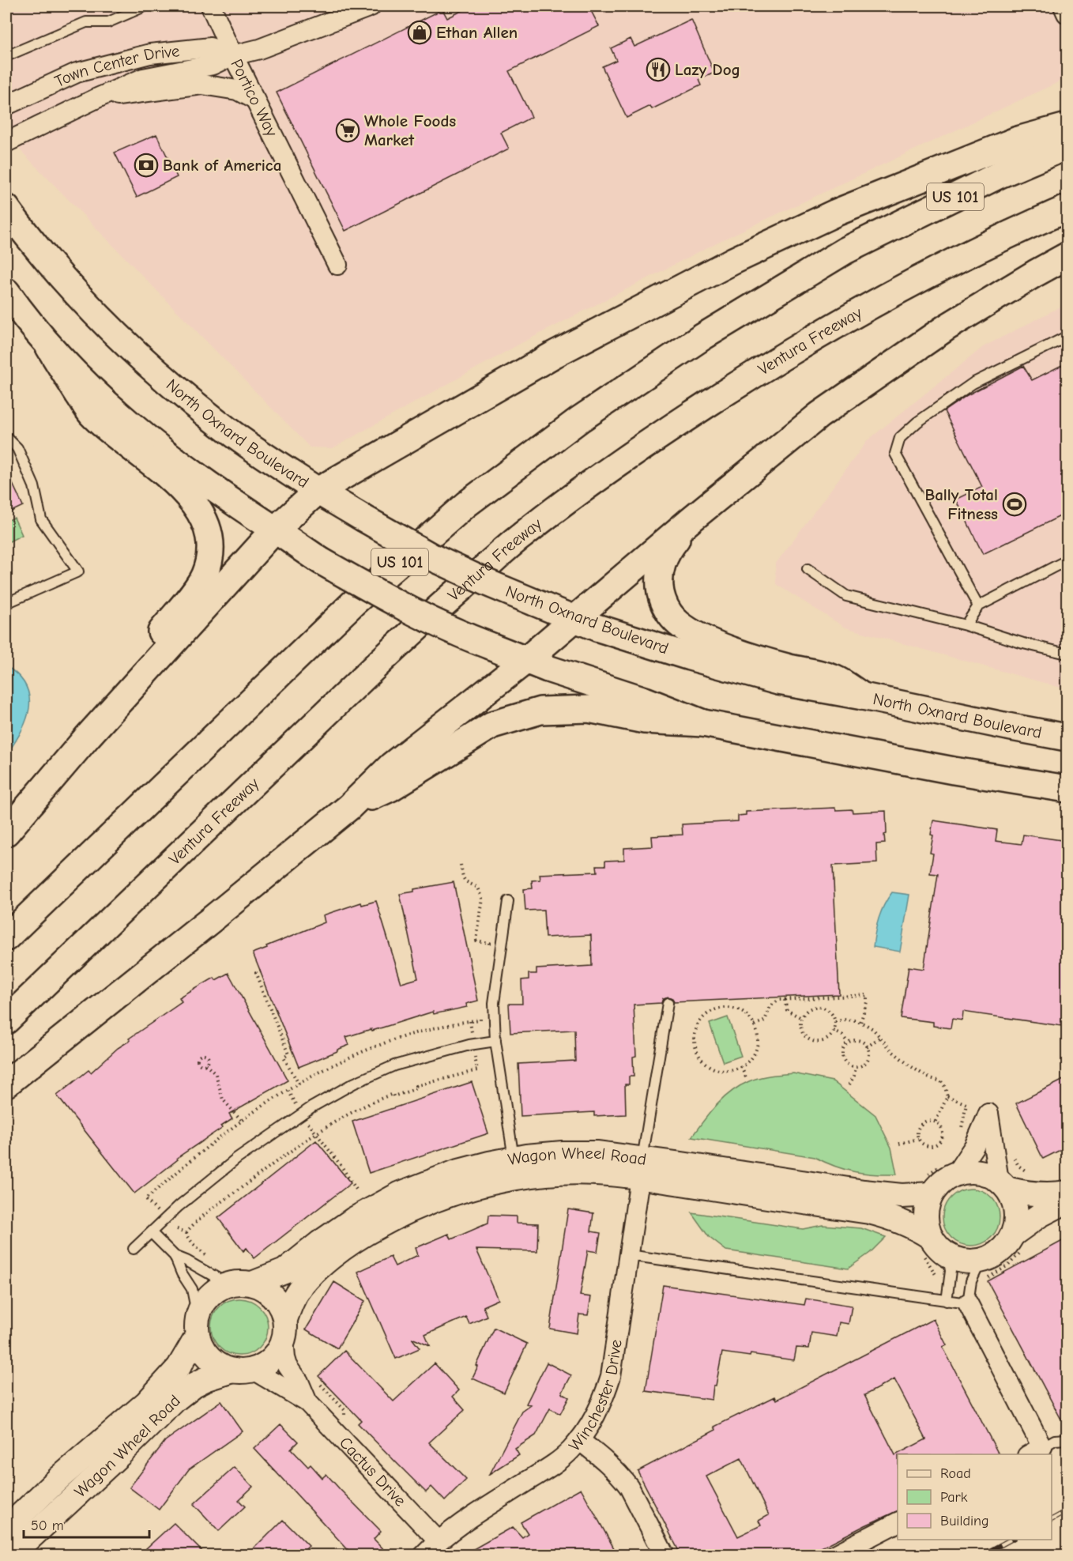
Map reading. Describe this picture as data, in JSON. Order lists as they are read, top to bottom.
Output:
{
  "streets": {
    "main road": ["US 101", "Ventura Freeway", "North Oxnard Boulevard"],
    "street": [
      "Town Center Drive",
      "Portico Way",
      "Wagon Wheel Road",
      "Winchester Drive",
      "Cactus Drive"
    ]
  },
  "crossings": [
    ["Town Center Drive", "Portico Way"],
    ["Wagon Wheel Road", "Winchester Drive"],
    ["Wagon Wheel Road", "Cactus Drive"],
    ["Winchester Drive", "Cactus Drive"]
  ],
  "places": {
    "shop": ["Ethan Allen"],
    "restaurant": ["Lazy Dog"],
    "supermarket": ["Whole Foods Market"],
    "bank": ["Bank of America"],
    "sports": ["Bally Total Fitness"]
  },
  "legend": ["Road", "Park", "Building"],
  "scale_bar": "50 m"
}
